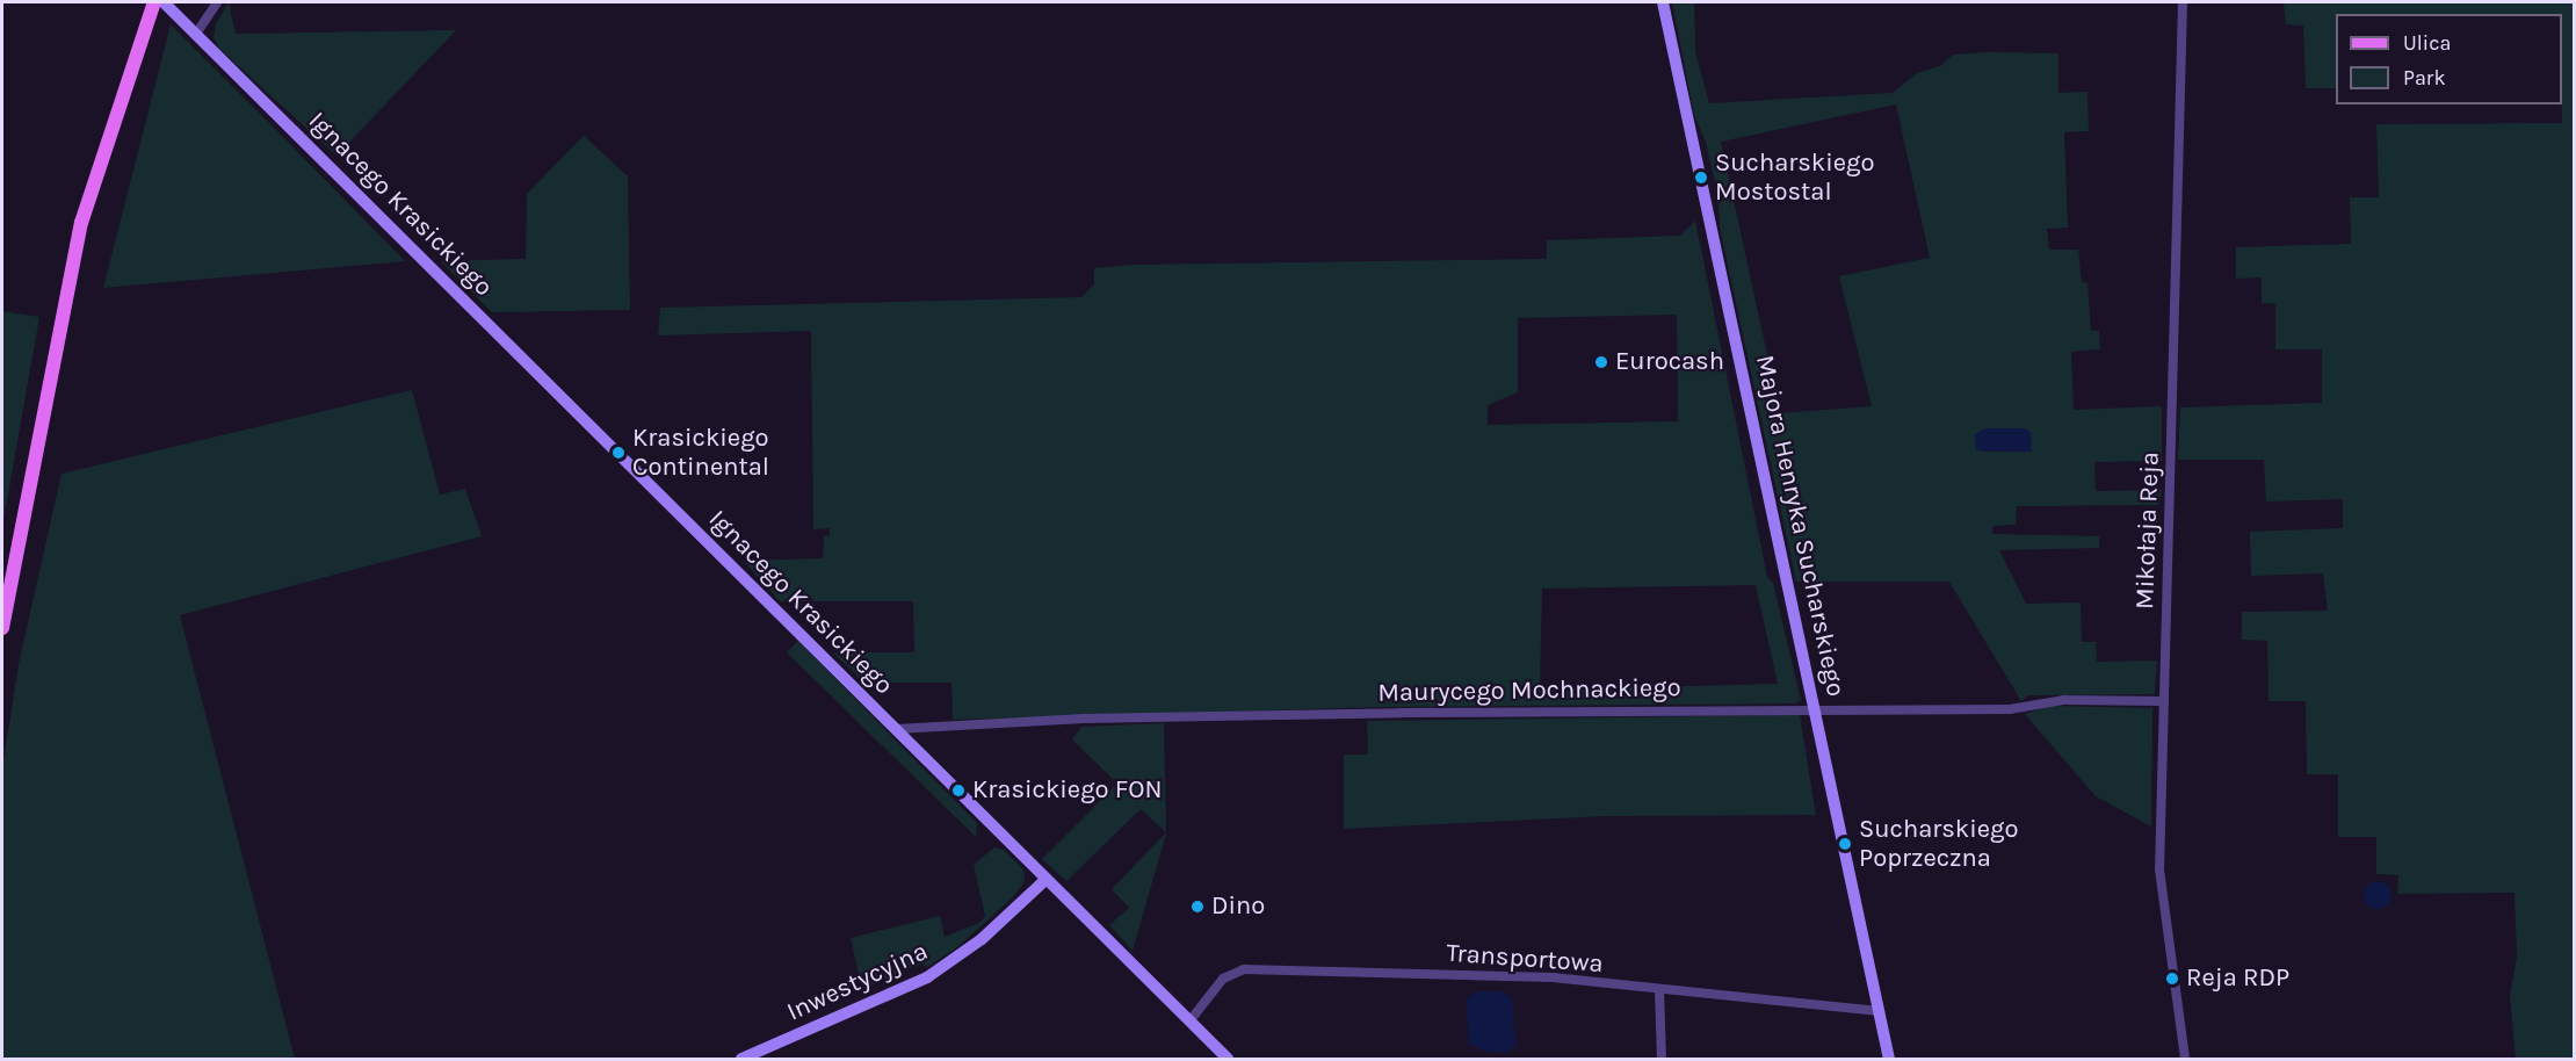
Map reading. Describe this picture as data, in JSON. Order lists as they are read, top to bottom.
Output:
{
  "streets": {
    "street": [
      "Ignacego Krasickiego",
      "Majora Henryka Sucharskiego",
      "Mikołaja Reja",
      "Maurycego Mochnackiego",
      "Transportowa",
      "Inwestycyjna"
    ]
  },
  "crossings": [
    ["Ignacego Krasickiego", "Maurycego Mochnackiego"],
    ["Ignacego Krasickiego", "Transportowa"],
    ["Ignacego Krasickiego", "Inwestycyjna"],
    ["Majora Henryka Sucharskiego", "Maurycego Mochnackiego"],
    ["Majora Henryka Sucharskiego", "Transportowa"],
    ["Mikołaja Reja", "Maurycego Mochnackiego"]
  ],
  "places": [
    "Sucharskiego Mostostal",
    "Eurocash",
    "Krasickiego Continental",
    "Krasickiego FON",
    "Sucharskiego Poprzeczna",
    "Dino",
    "Reja RDP"
  ],
  "legend": ["Ulica", "Park"]
}
